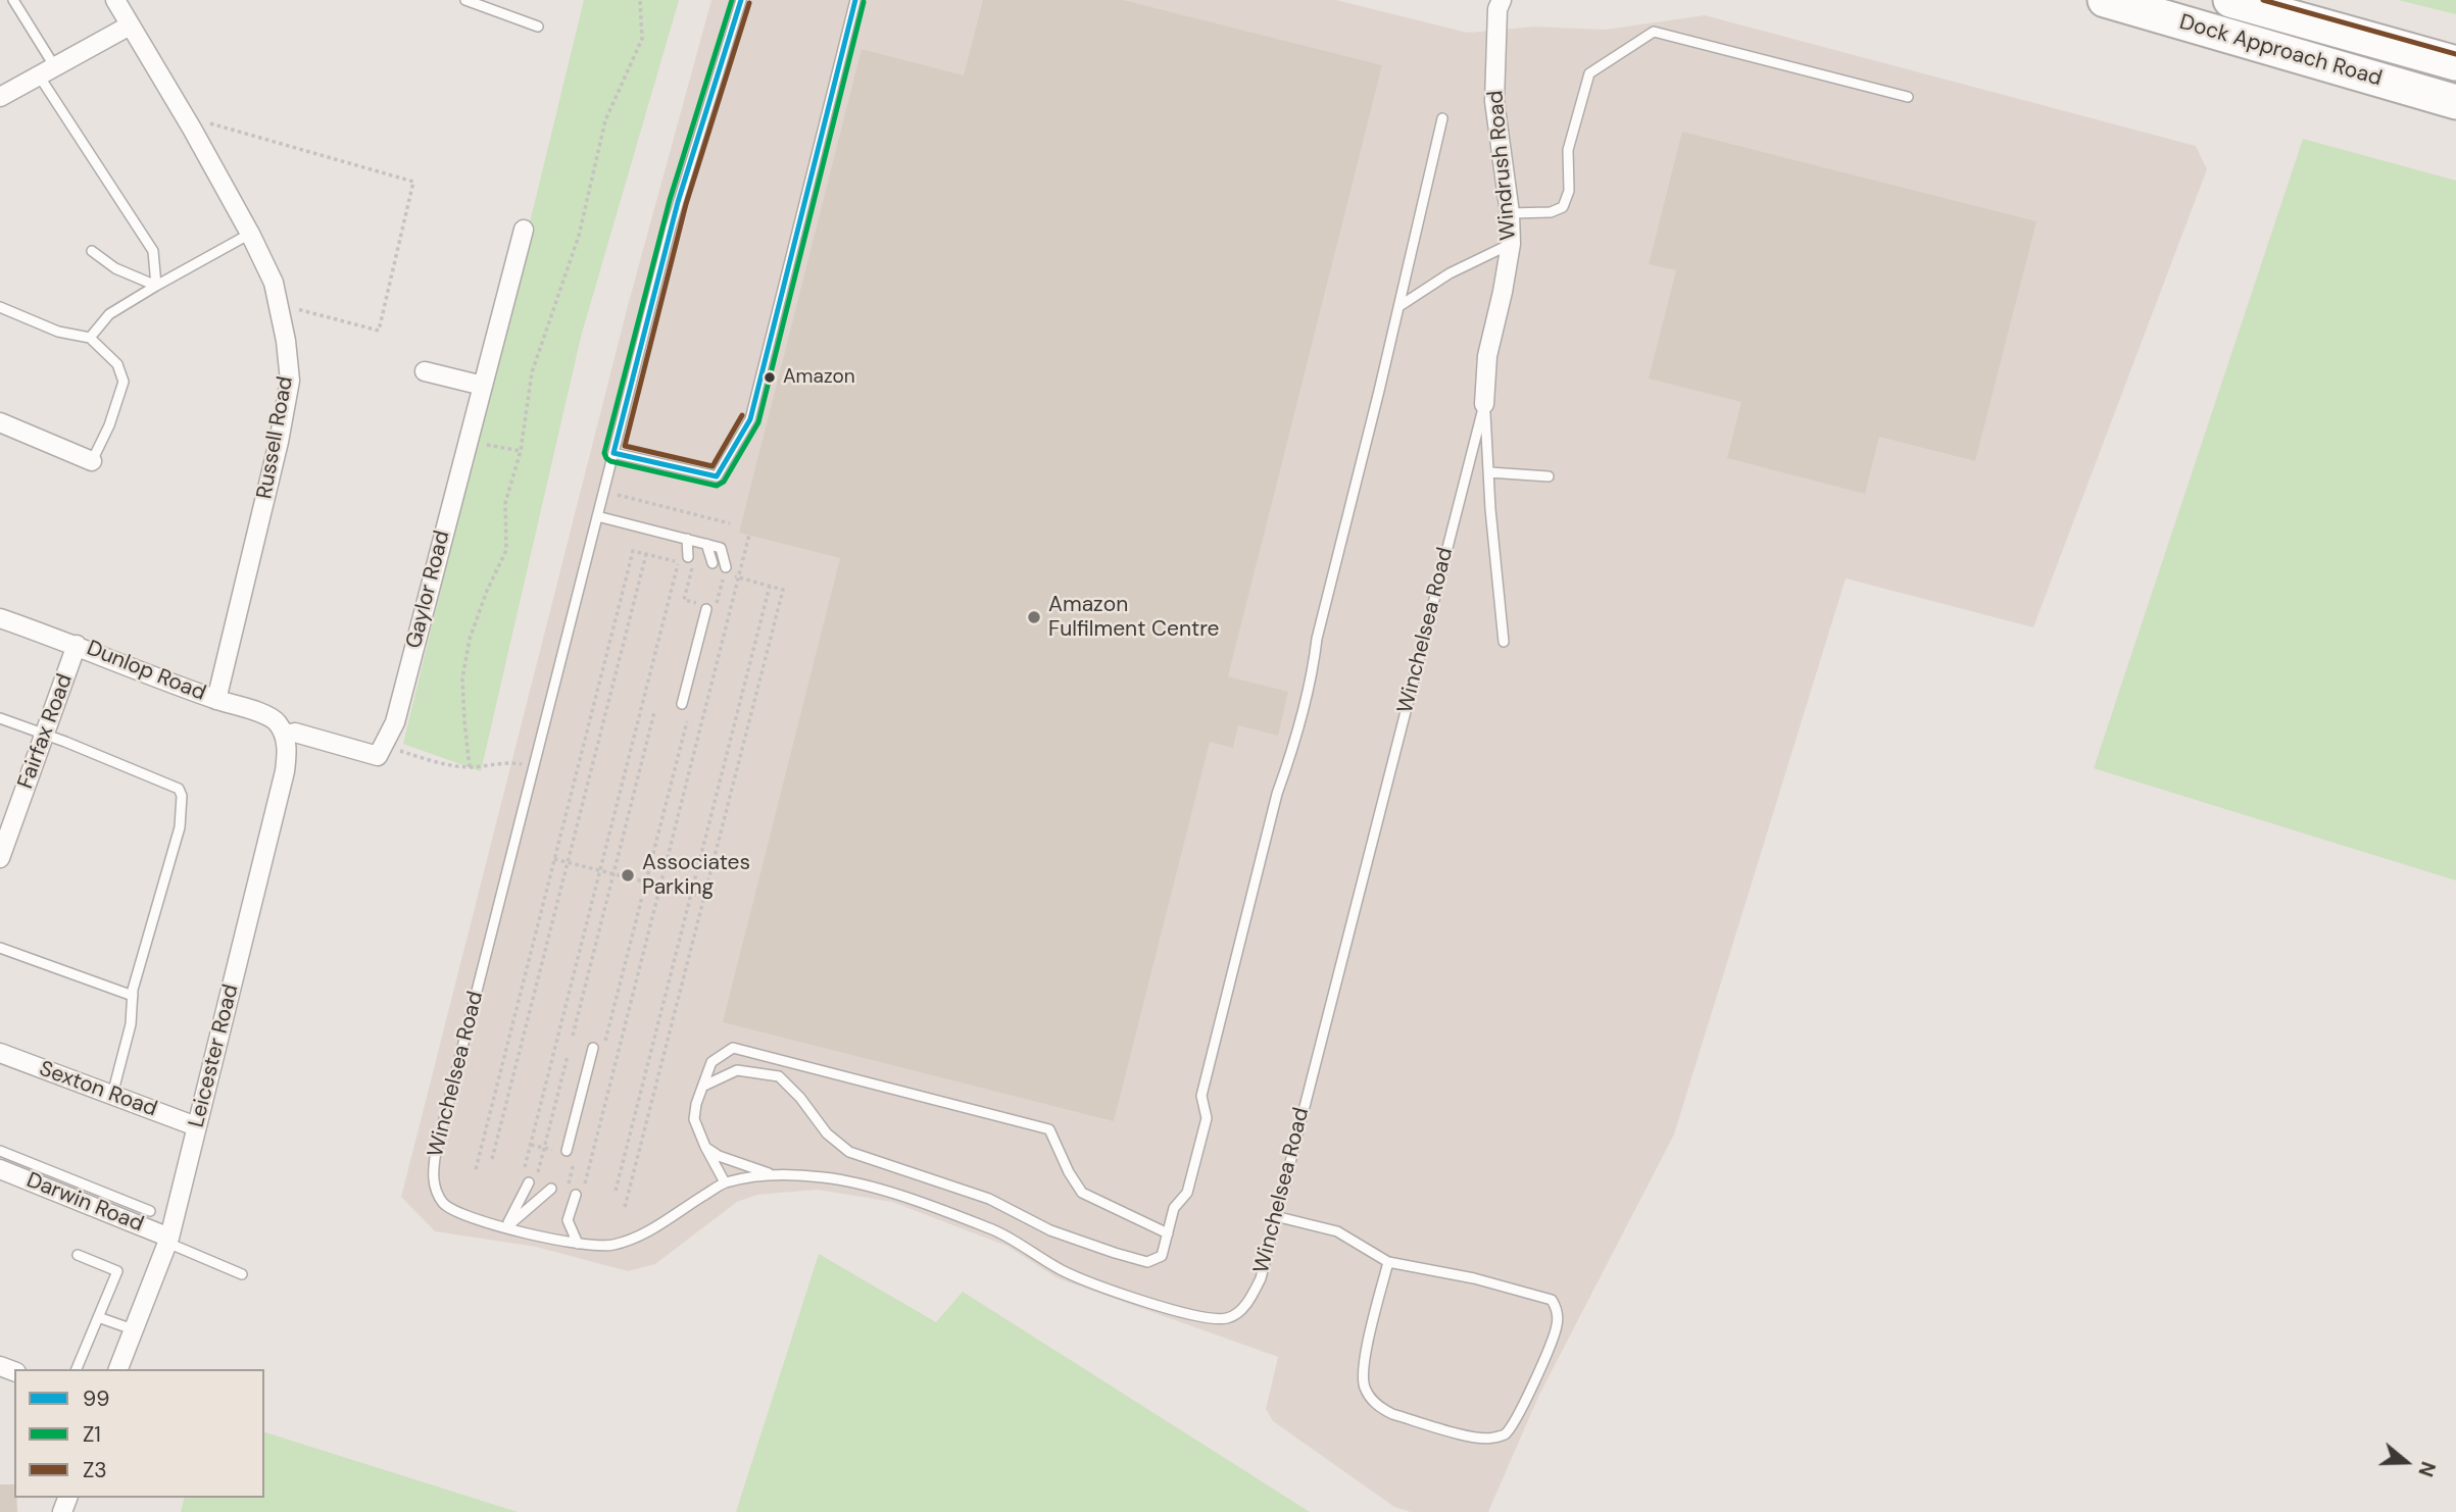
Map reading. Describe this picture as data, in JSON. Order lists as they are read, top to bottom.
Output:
{
  "streets": {
    "highway": ["Dock Approach Road"],
    "street": [
      "Windrush Road",
      "Russell Road",
      "Gaylor Road",
      "Dunlop Road",
      "Fairfax Road",
      "Leicester Road",
      "Sexton Road",
      "Darwin Road"
    ],
    "lane": ["Winchelsea Road"]
  },
  "crossings": [
    ["Windrush Road", "Winchelsea Road"],
    ["Russell Road", "Dunlop Road"],
    ["Dunlop Road", "Fairfax Road"],
    ["Dunlop Road", "Leicester Road"],
    ["Leicester Road", "Sexton Road"],
    ["Leicester Road", "Darwin Road"]
  ],
  "places": ["Amazon", "Amazon Fulfilment Centre", "Associates Parking"],
  "lines": ["transit line 99", "transit line Z1", "transit line Z3"],
  "legend": ["99", "Z1", "Z3"],
  "north": "right"
}
